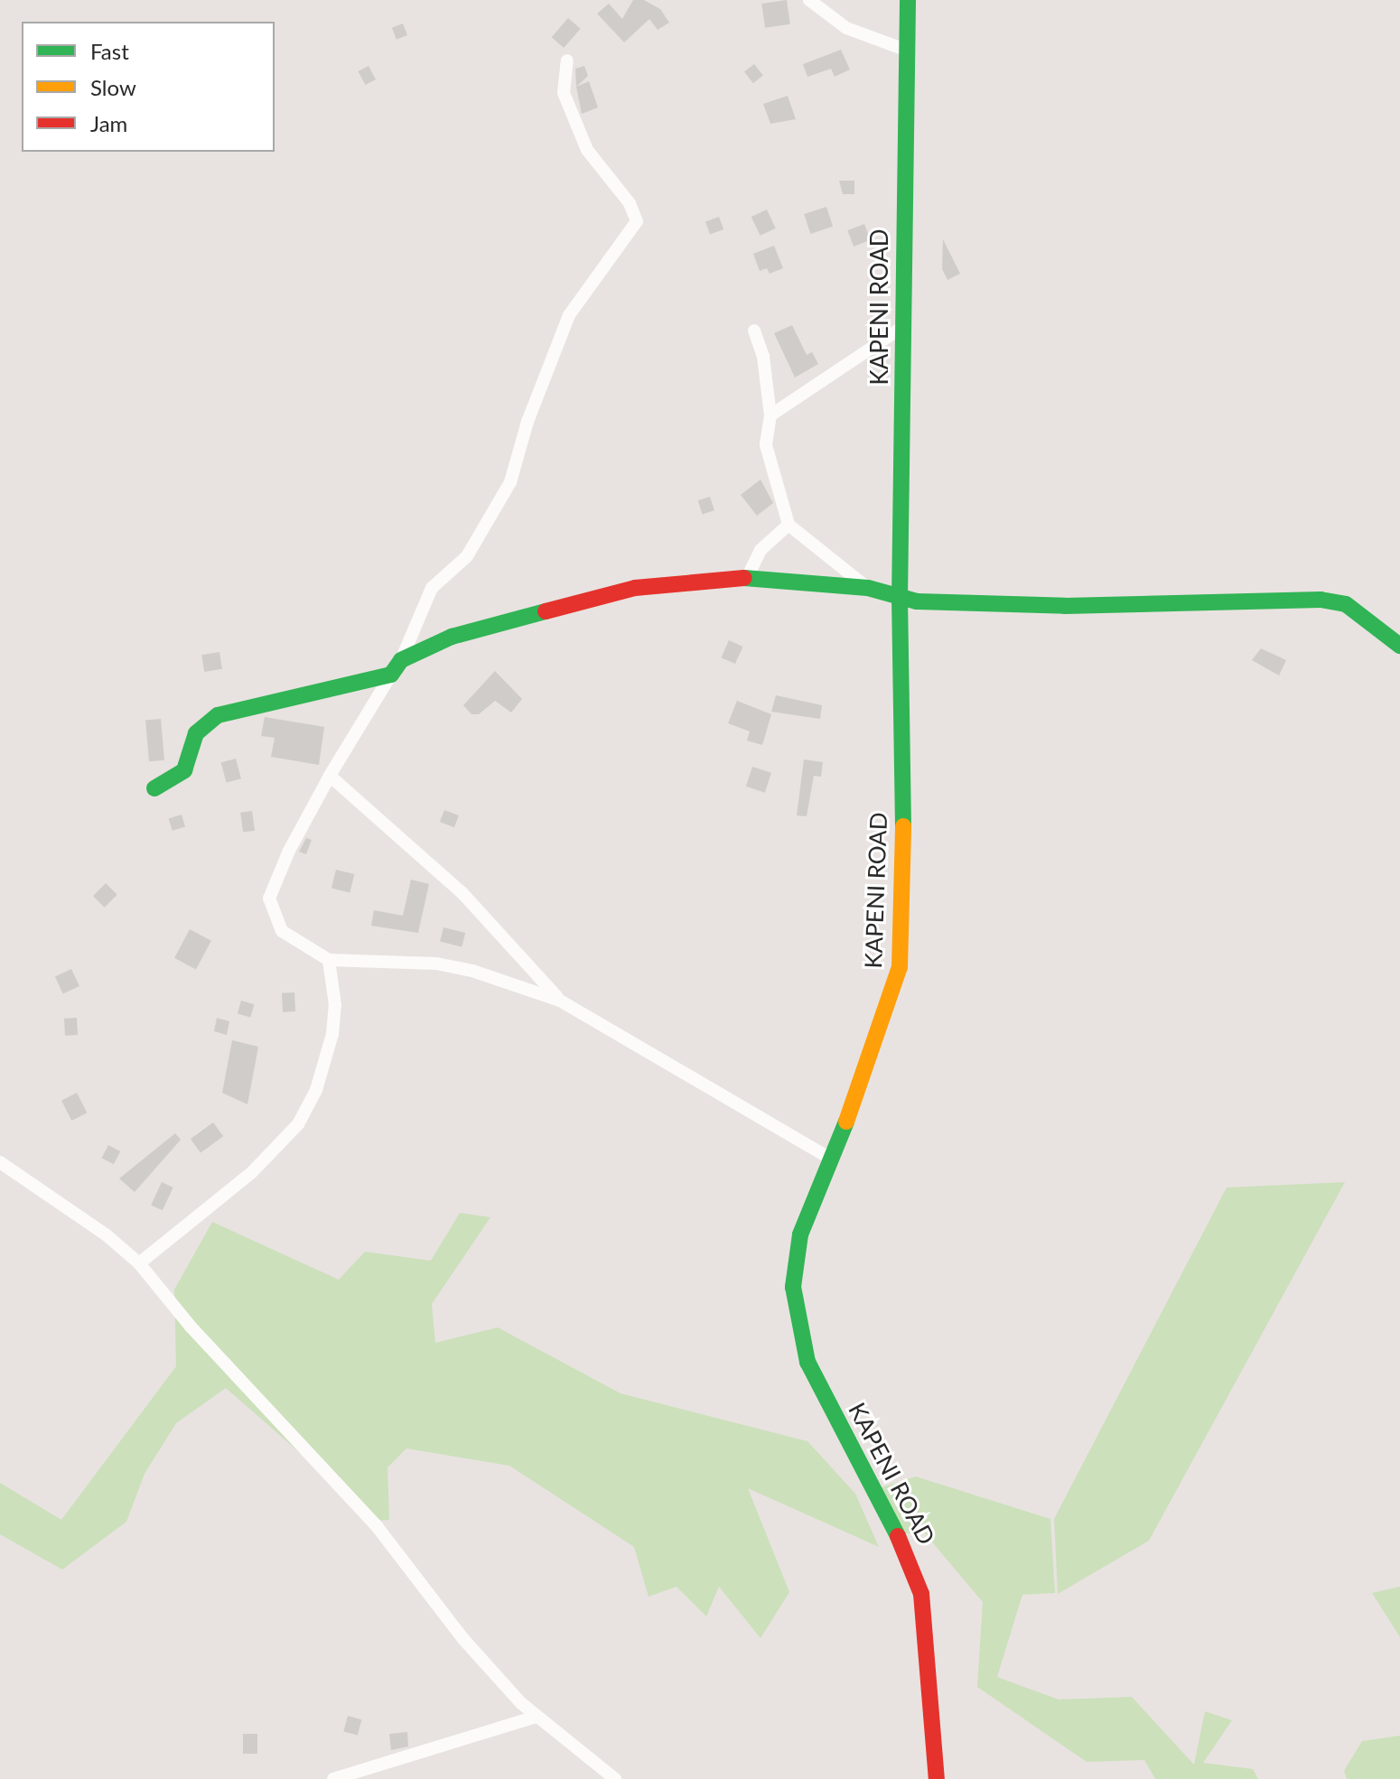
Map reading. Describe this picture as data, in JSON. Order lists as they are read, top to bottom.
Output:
{
  "streets": {
    "main road": ["KAPENI ROAD"]
  },
  "legend": ["Fast", "Slow", "Jam"]
}
